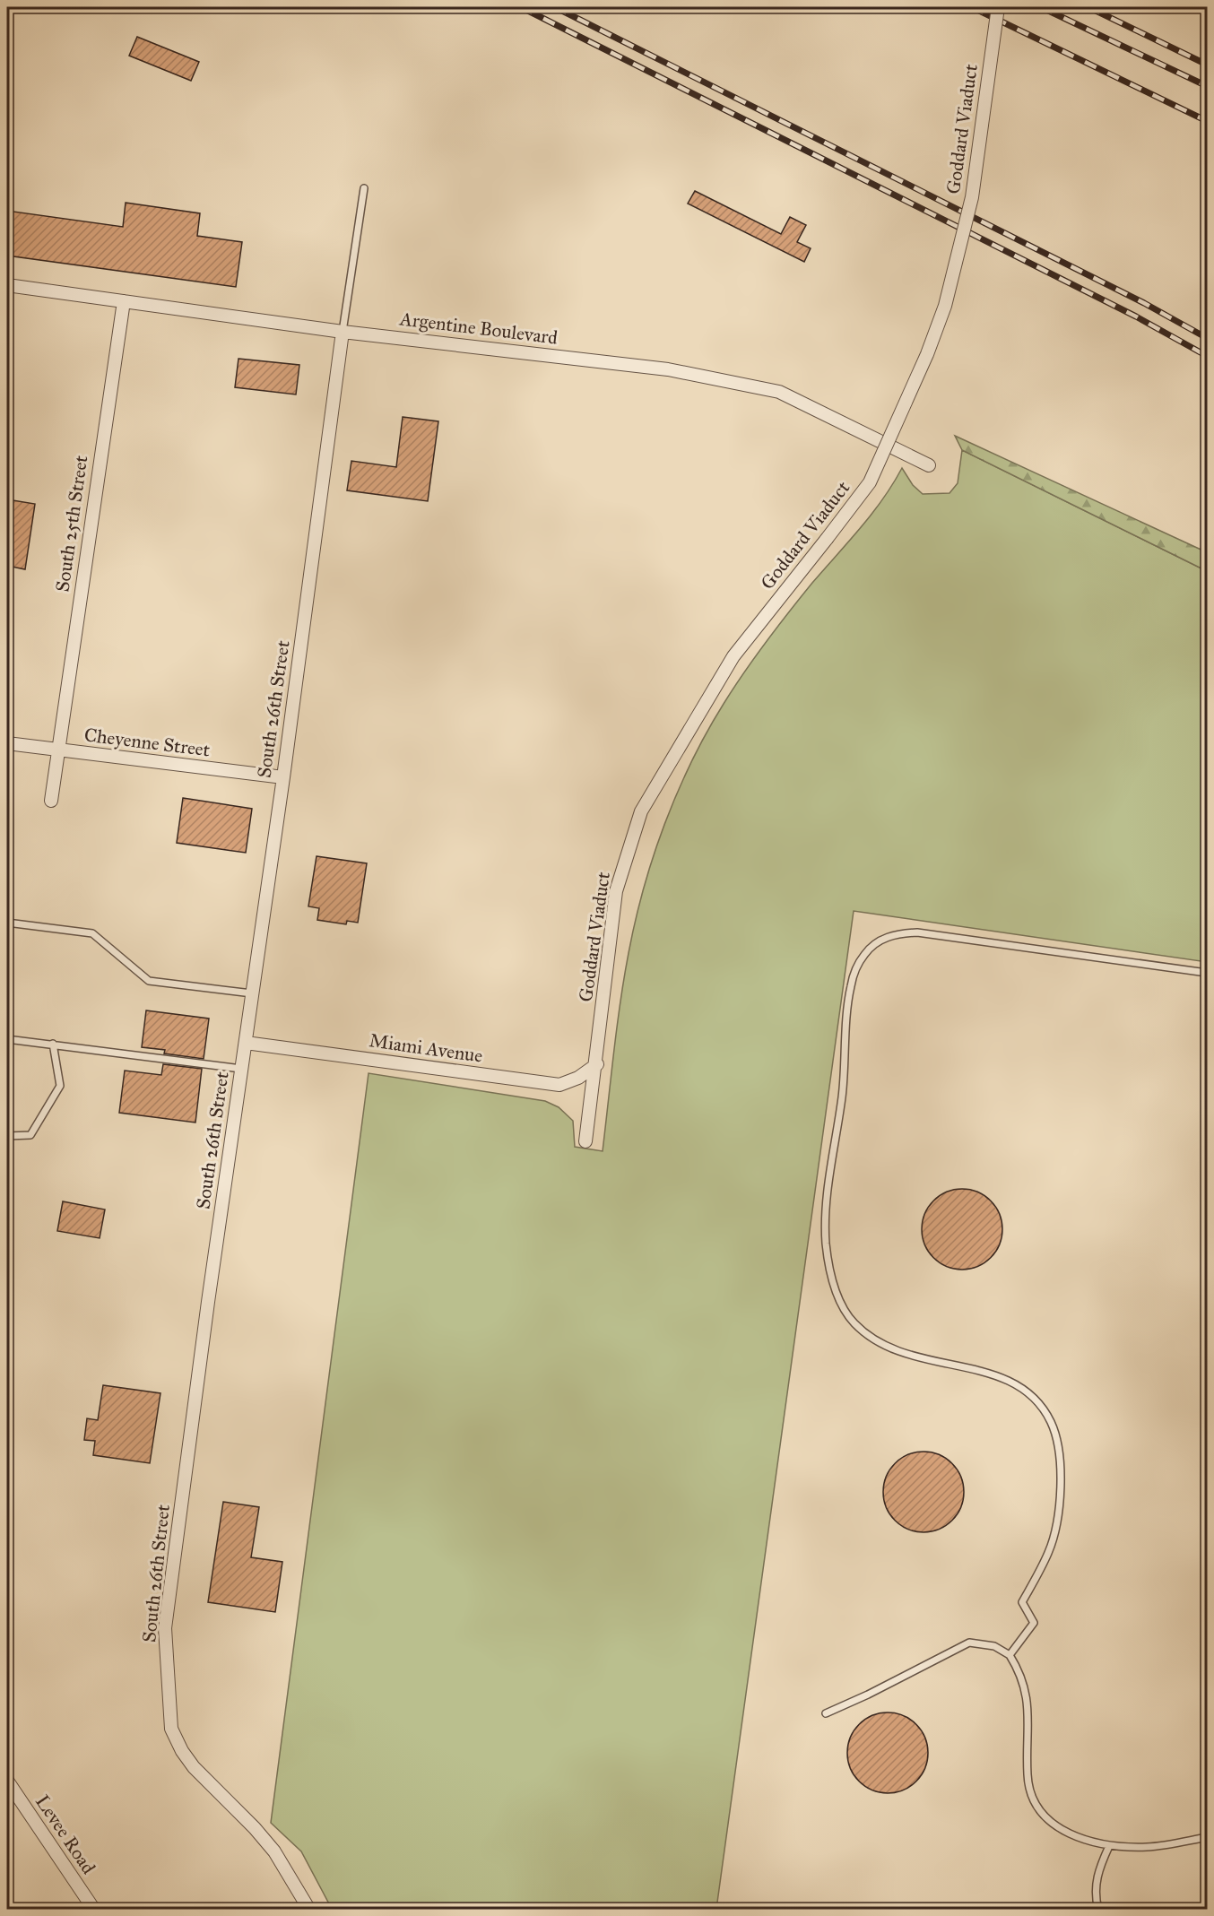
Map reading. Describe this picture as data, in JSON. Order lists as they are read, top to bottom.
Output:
{
  "streets": {
    "street": [
      "Goddard Viaduct",
      "Argentine Boulevard",
      "South 25th Street",
      "South 26th Street",
      "Cheyenne Street",
      "Miami Avenue",
      "Levee Road"
    ]
  },
  "crossings": [
    ["Goddard Viaduct", "Miami Avenue"],
    ["Argentine Boulevard", "South 25th Street"],
    ["Argentine Boulevard", "South 26th Street"],
    ["South 25th Street", "Cheyenne Street"],
    ["South 26th Street", "Cheyenne Street"],
    ["South 26th Street", "Miami Avenue"]
  ]
}
